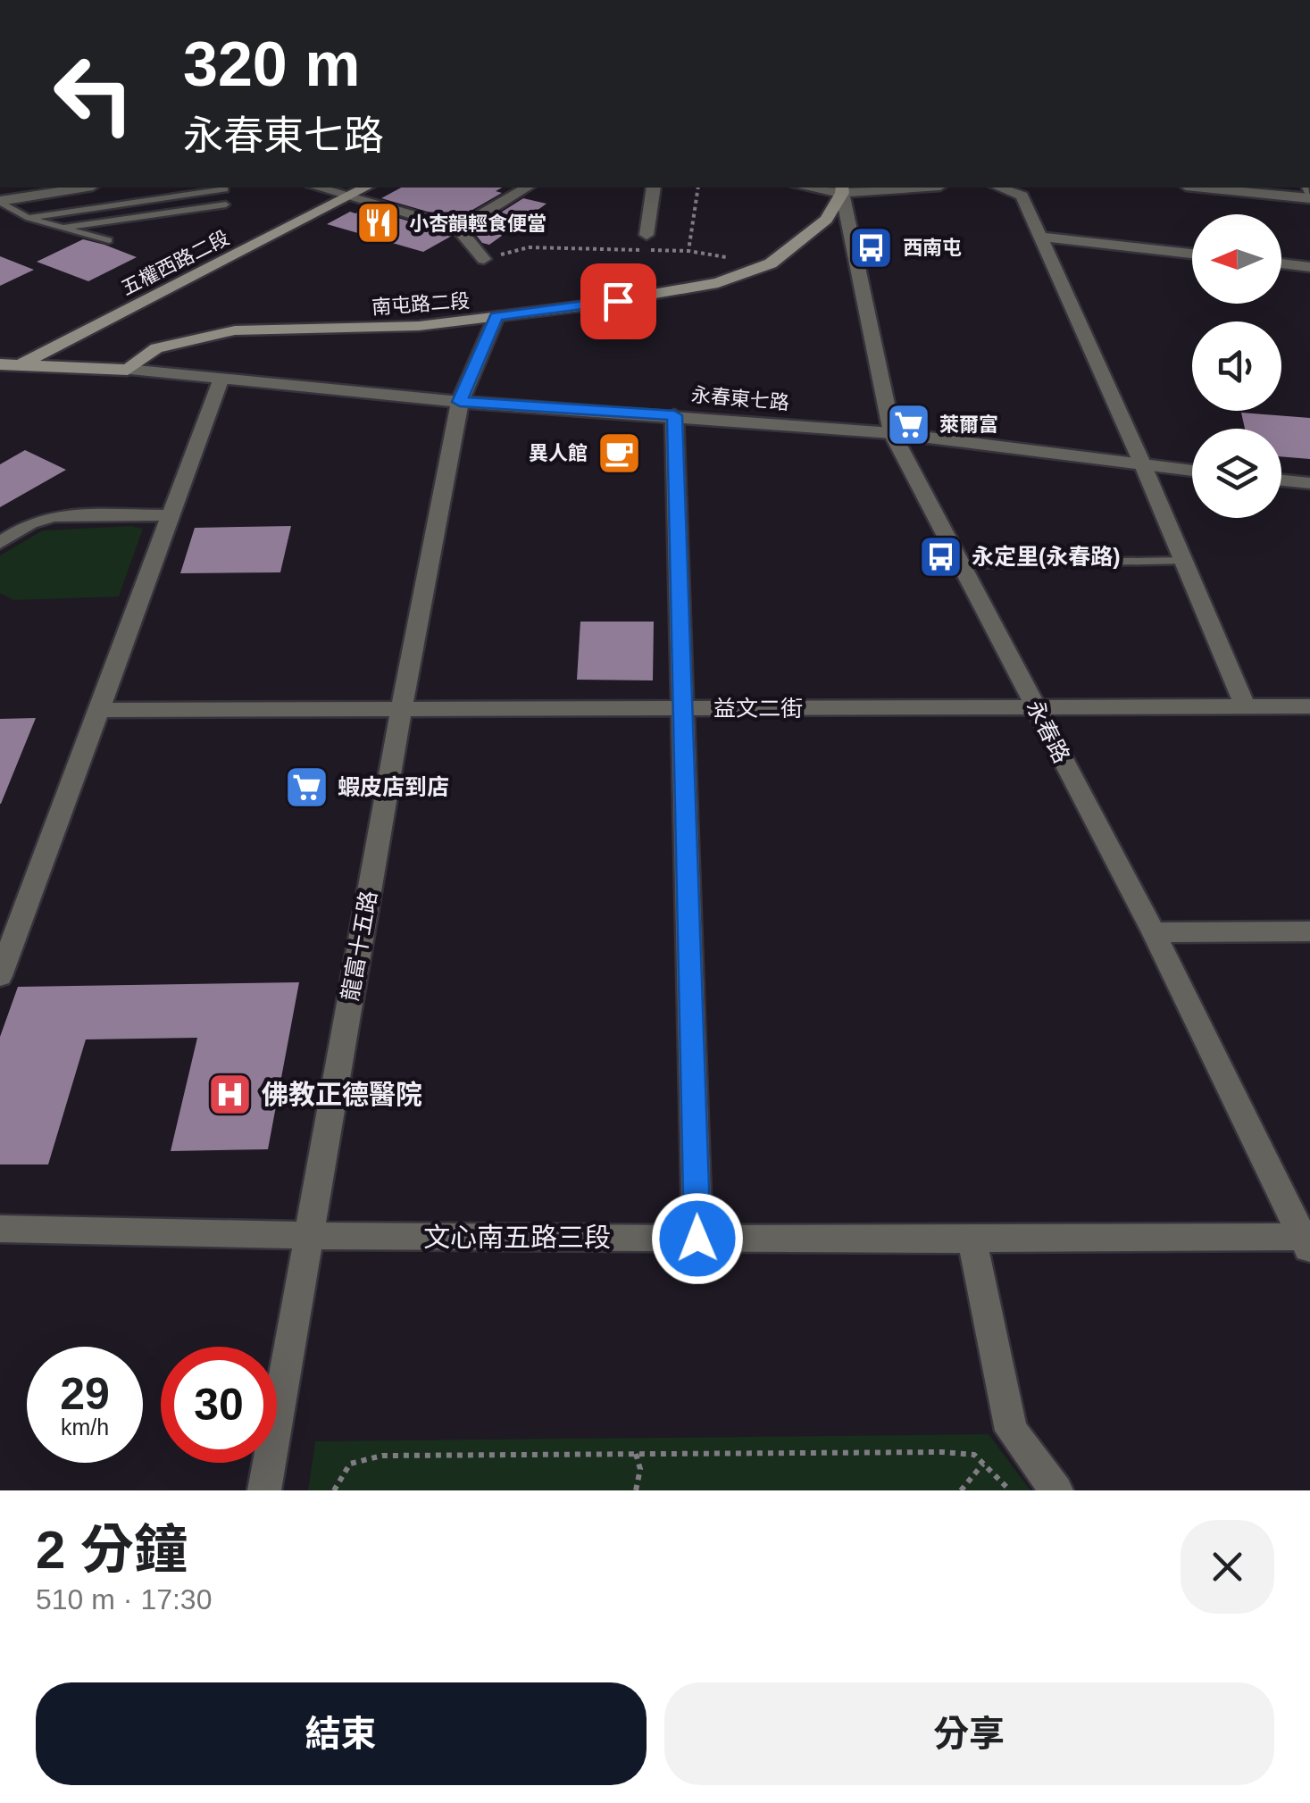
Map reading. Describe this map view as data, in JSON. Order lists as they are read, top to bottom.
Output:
{
  "streets": {
    "main road": ["五權西路二段", "南屯路二段", "永春東七路"],
    "street": [
      "益文二街",
      "永春路",
      "龍富十五路",
      "文心南五路三段"
    ]
  },
  "crossings": [
    ["五權西路二段", "永春東七路"],
    ["南屯路二段", "永春東七路"],
    ["南屯路二段", "永春路"],
    ["南屯路二段", "龍富十五路"],
    ["永春東七路", "永春路"],
    ["永春東七路", "龍富十五路"],
    ["益文二街", "永春路"],
    ["益文二街", "龍富十五路"],
    ["永春路", "文心南五路三段"],
    ["龍富十五路", "文心南五路三段"]
  ],
  "places": {
    "restaurant": ["小杏韻輕食便當"],
    "bus stop": ["西南屯", "永定里(永春路)"],
    "supermarket": ["萊爾富", "蝦皮店到店"],
    "cafe": ["異人館"],
    "hospital": ["佛教正德醫院"]
  },
  "north": "left",
  "page": {
    "turn": ["320 m", "永春東七路"],
    "speed": "29 km/h",
    "limit": "30",
    "heading": ["2 分鐘", "510 m · 17:30"],
    "buttons": ["結束", "分享"]
  }
}
